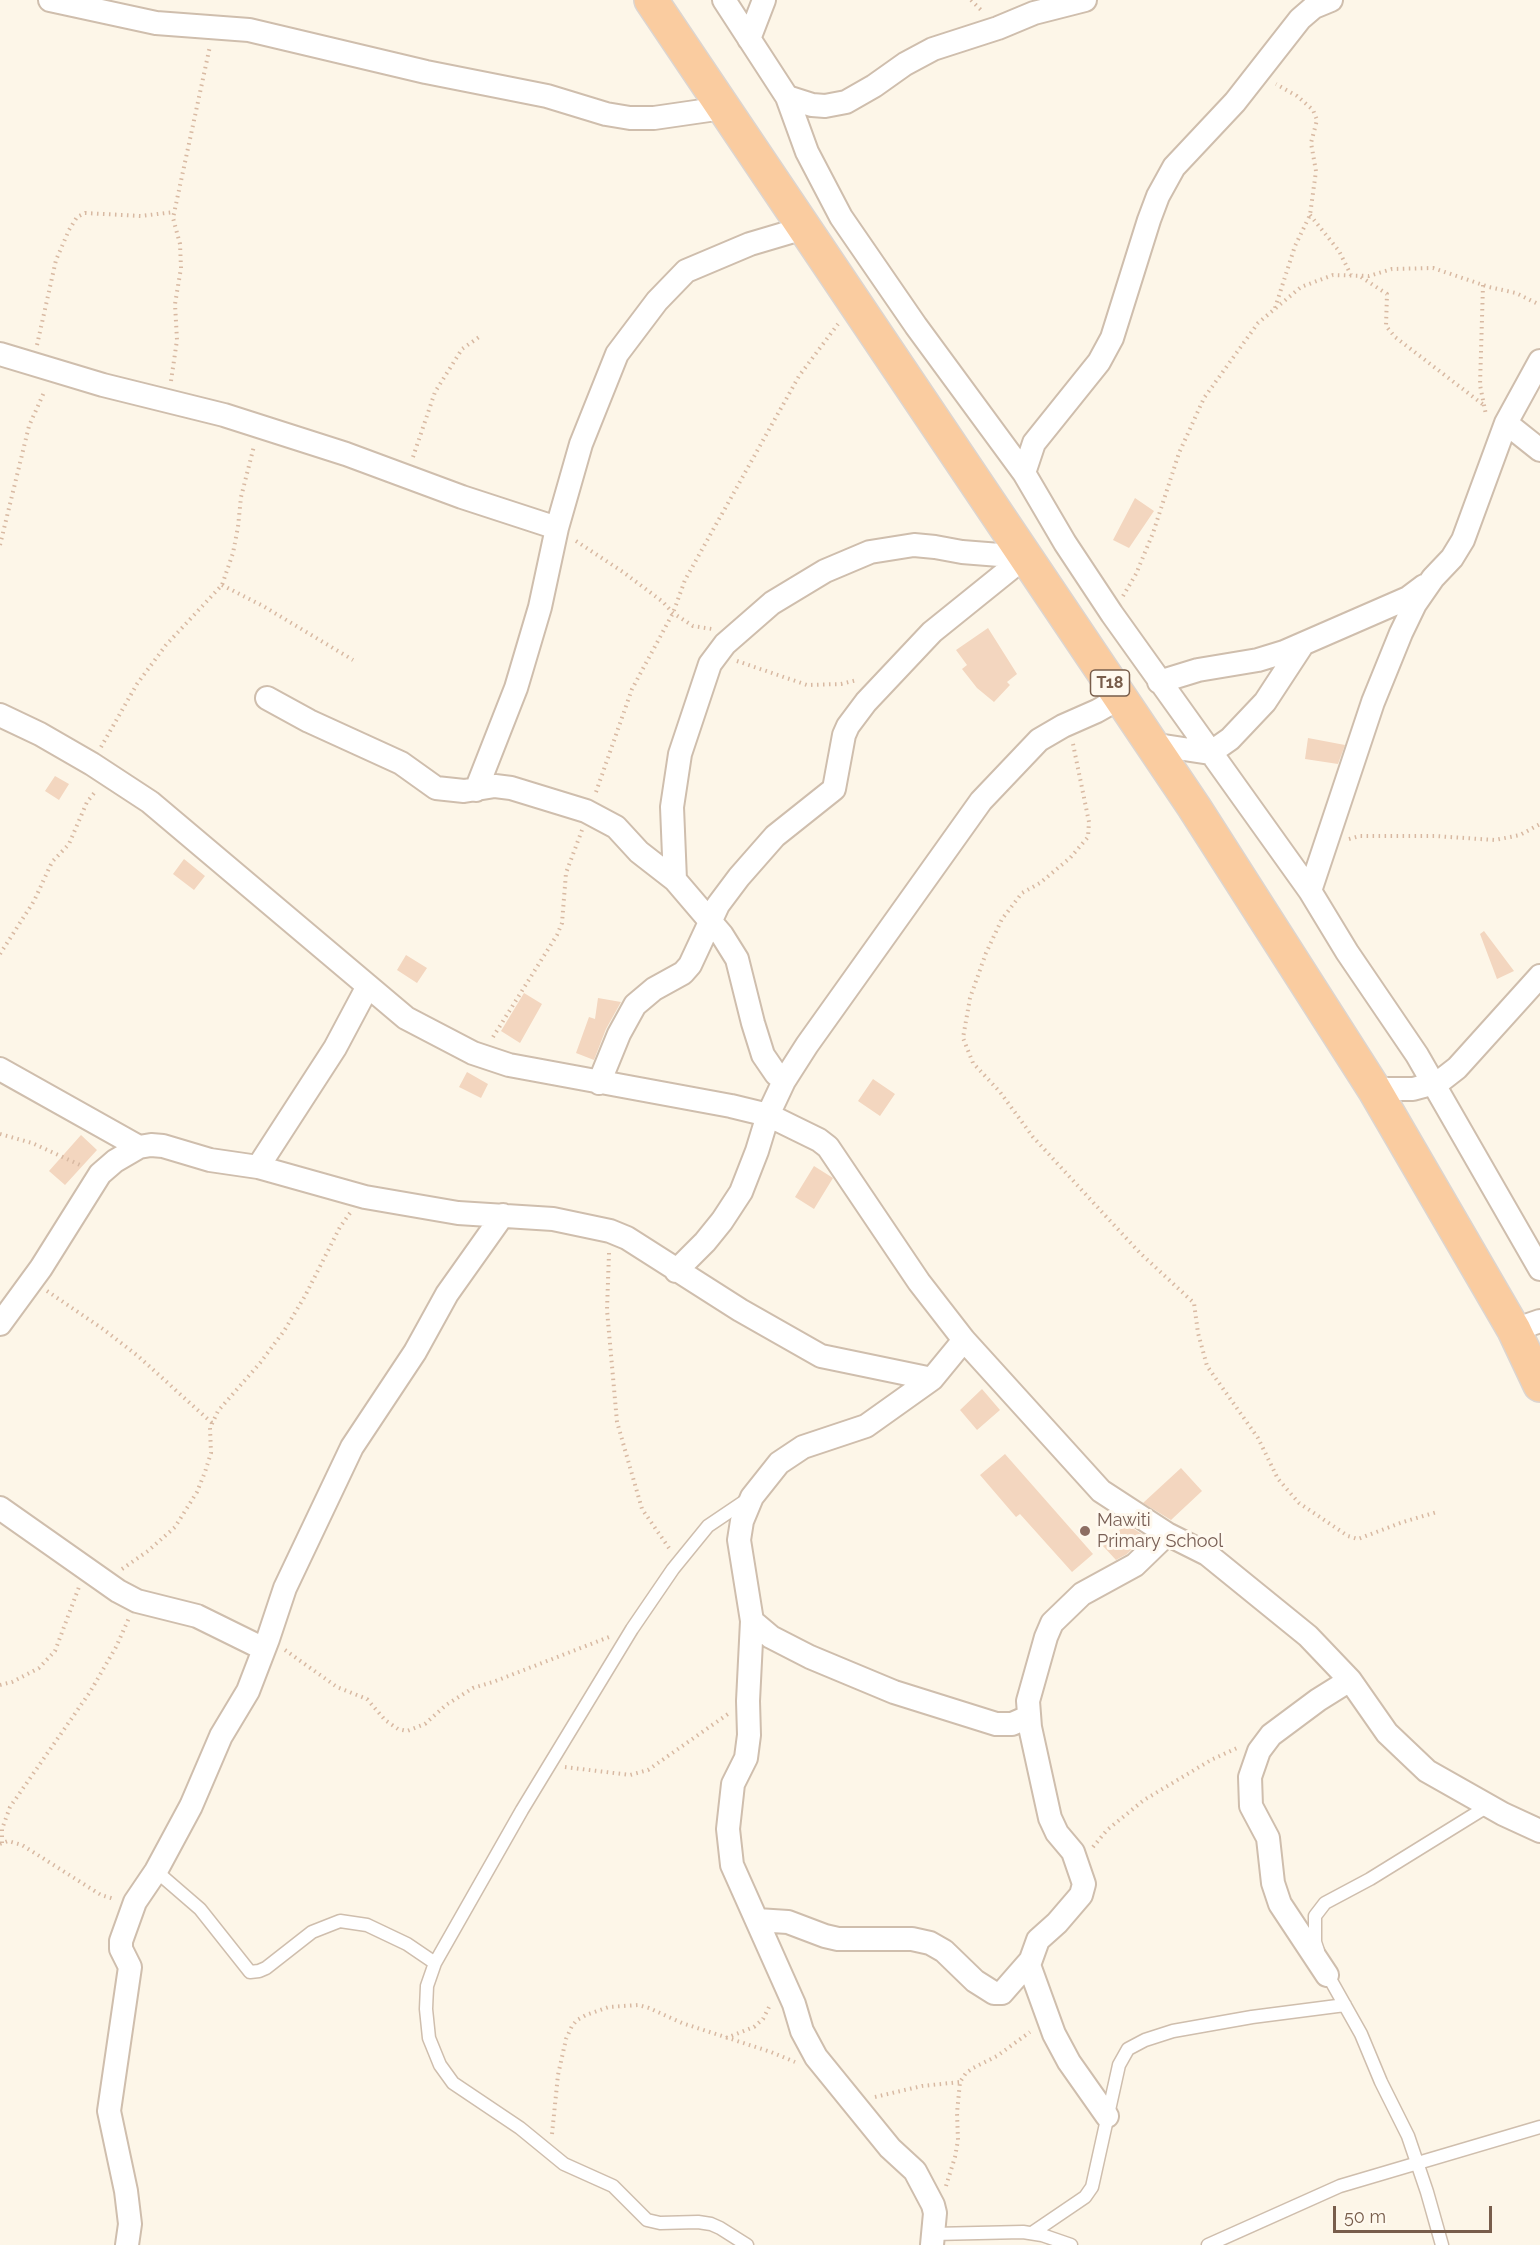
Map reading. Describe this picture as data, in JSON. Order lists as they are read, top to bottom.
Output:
{
  "streets": {
    "highway": ["T18"]
  },
  "places": ["Mawiti Primary School"],
  "scale_bar": "50 m"
}
